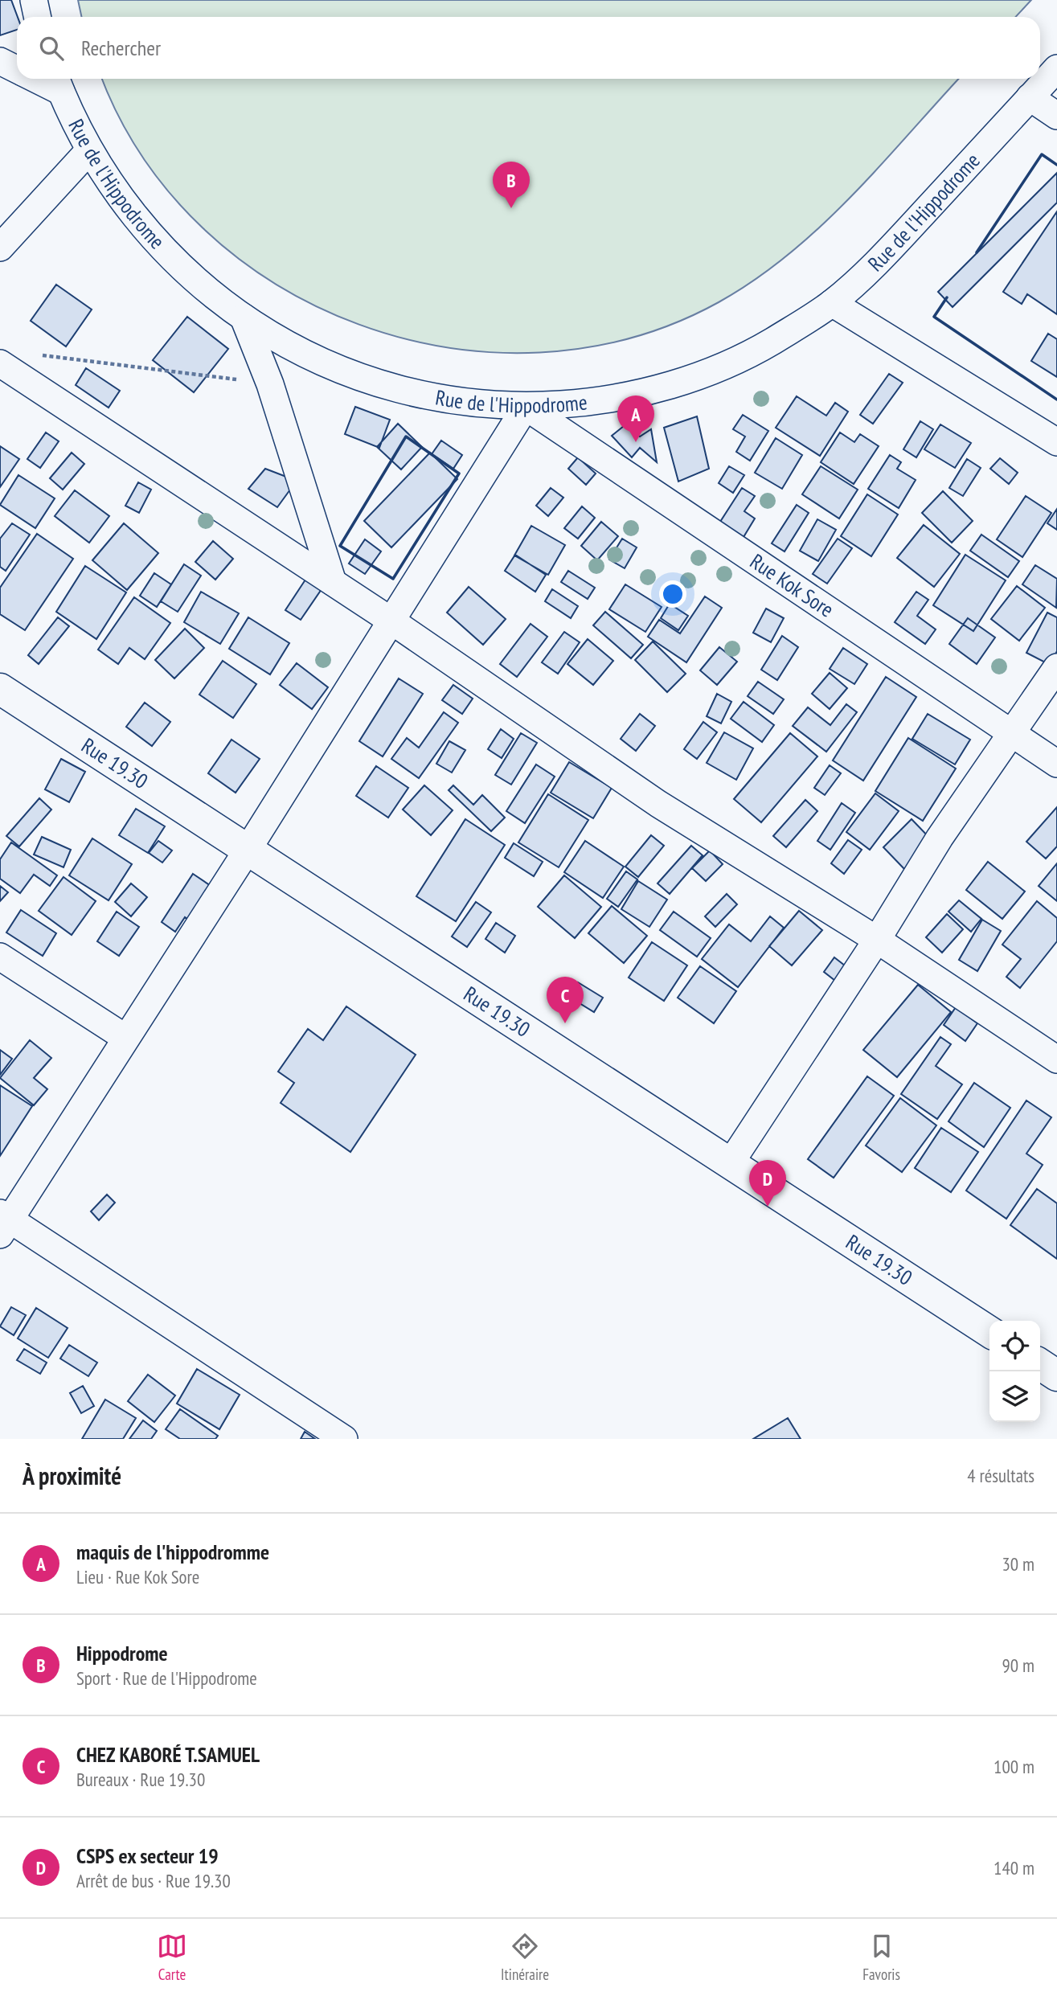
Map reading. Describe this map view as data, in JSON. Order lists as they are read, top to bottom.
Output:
{
  "streets": {
    "street": ["Rue de l'Hippodrome", "Rue Kok Sore", "Rue 19.30"]
  },
  "crossings": [
    ["Rue de l'Hippodrome", "Rue Kok Sore"]
  ],
  "page": {
    "search": "Rechercher",
    "pins": [
      "B",
      "A",
      "C",
      "D"
    ],
    "heading": ["À proximité", "4 résultats"],
    "list": [
      {
        "mark": "A",
        "name": "maquis de l'hippodromme",
        "note": "Lieu · Rue Kok Sore",
        "value": "30 m"
      },
      {
        "mark": "B",
        "name": "Hippodrome",
        "note": "Sport · Rue de l'Hippodrome",
        "value": "90 m"
      },
      {
        "mark": "C",
        "name": "CHEZ KABORÉ T.SAMUEL",
        "note": "Bureaux · Rue 19.30",
        "value": "100 m"
      },
      {
        "mark": "D",
        "name": "CSPS ex secteur 19",
        "note": "Arrêt de bus · Rue 19.30",
        "value": "140 m"
      }
    ],
    "nav": ["Carte", "Itinéraire", "Favoris"]
  }
}
